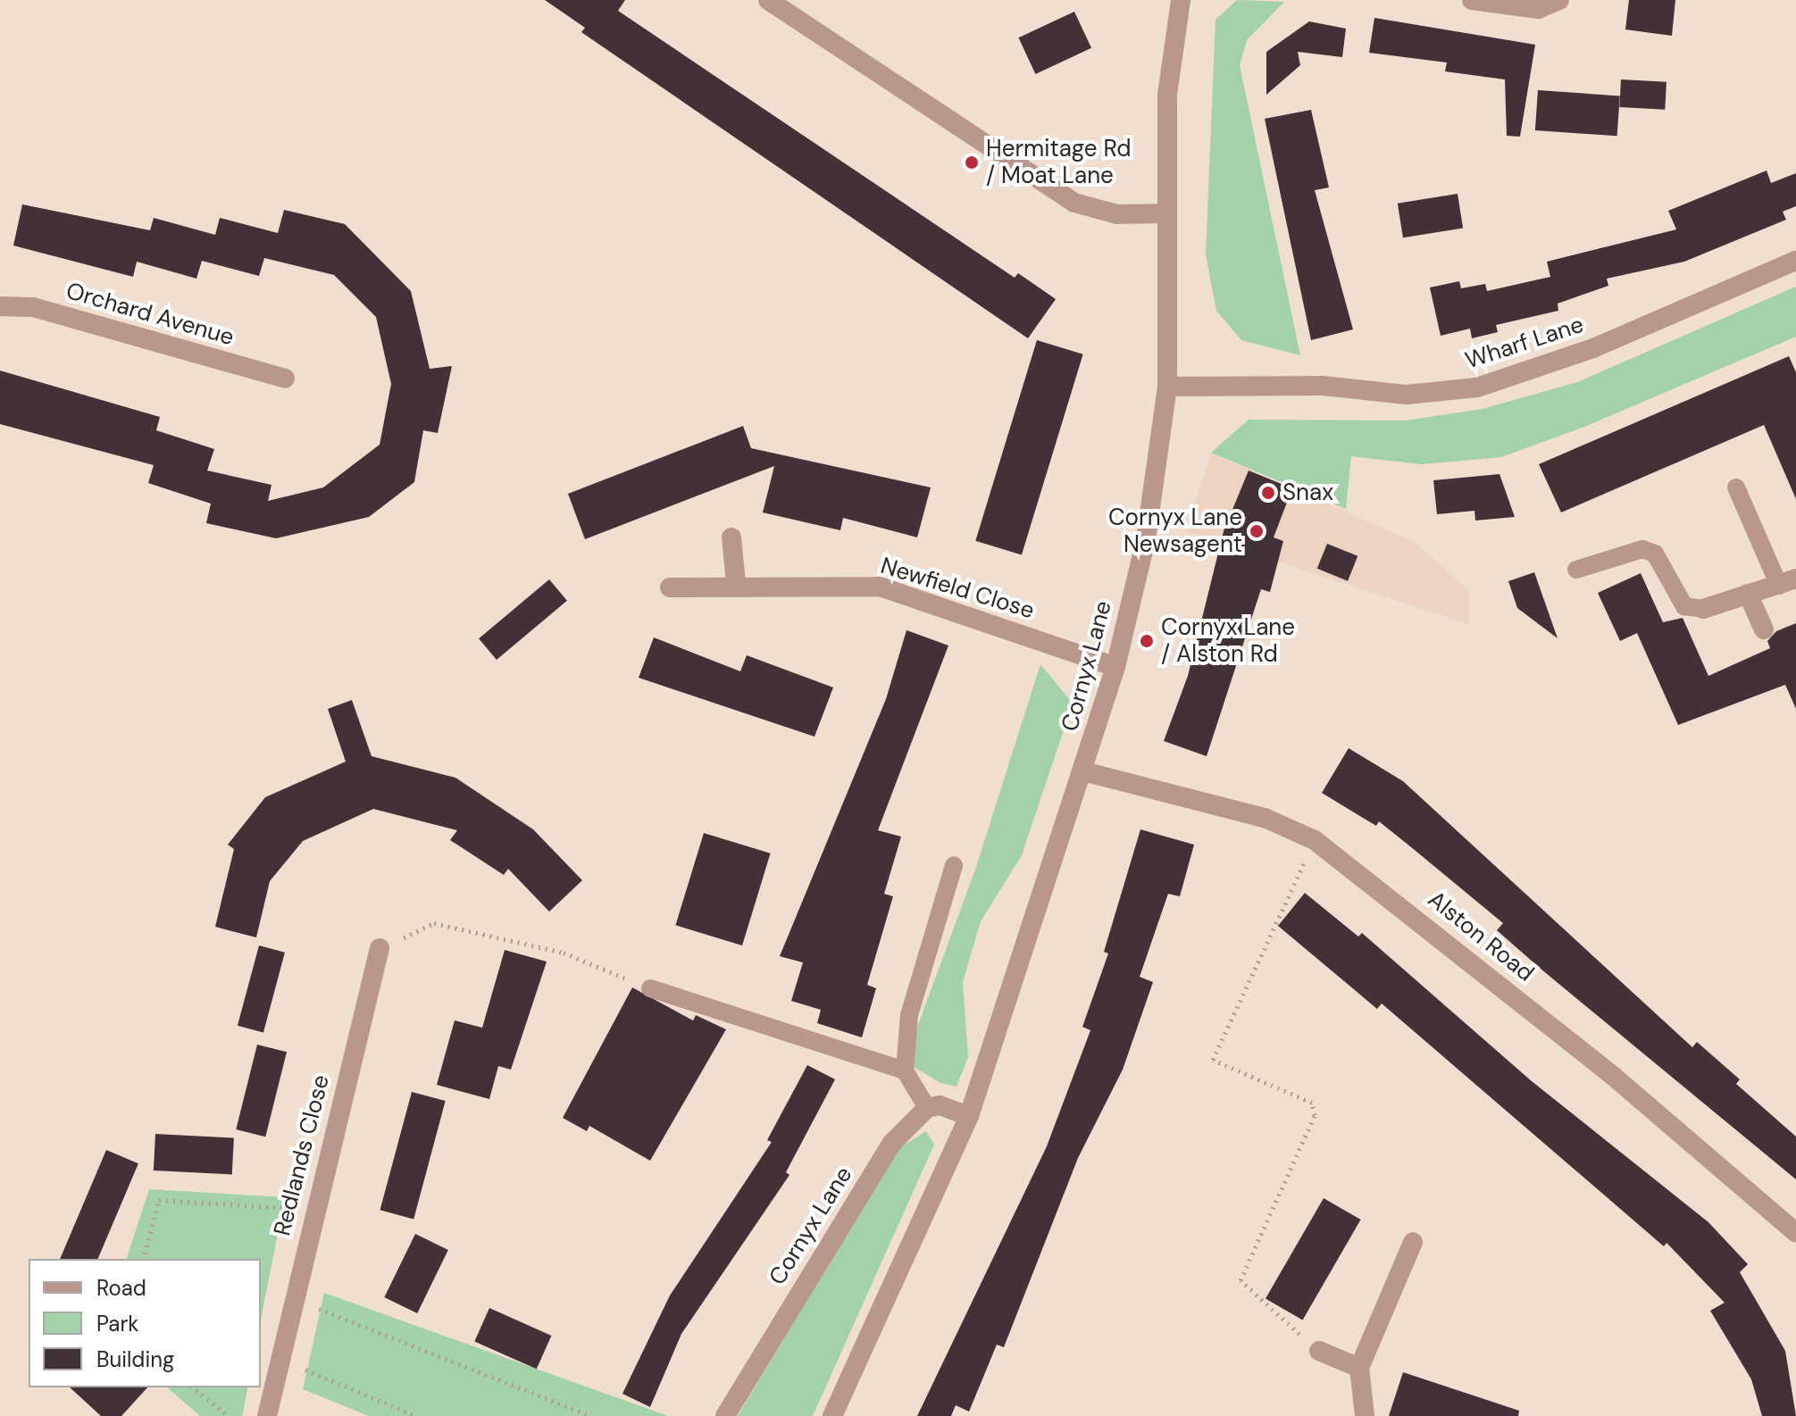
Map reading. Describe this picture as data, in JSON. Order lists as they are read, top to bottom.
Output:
{
  "streets": {
    "street": [
      "Orchard Avenue",
      "Wharf Lane",
      "Newfield Close",
      "Cornyx Lane",
      "Alston Road",
      "Redlands Close"
    ]
  },
  "crossings": [
    ["Wharf Lane", "Cornyx Lane"],
    ["Newfield Close", "Cornyx Lane"],
    ["Cornyx Lane", "Alston Road"]
  ],
  "places": [
    "Hermitage Rd / Moat Lane",
    "Snax",
    "Cornyx Lane Newsagent",
    "Cornyx Lane / Alston Rd"
  ],
  "legend": ["Road", "Park", "Building"]
}
